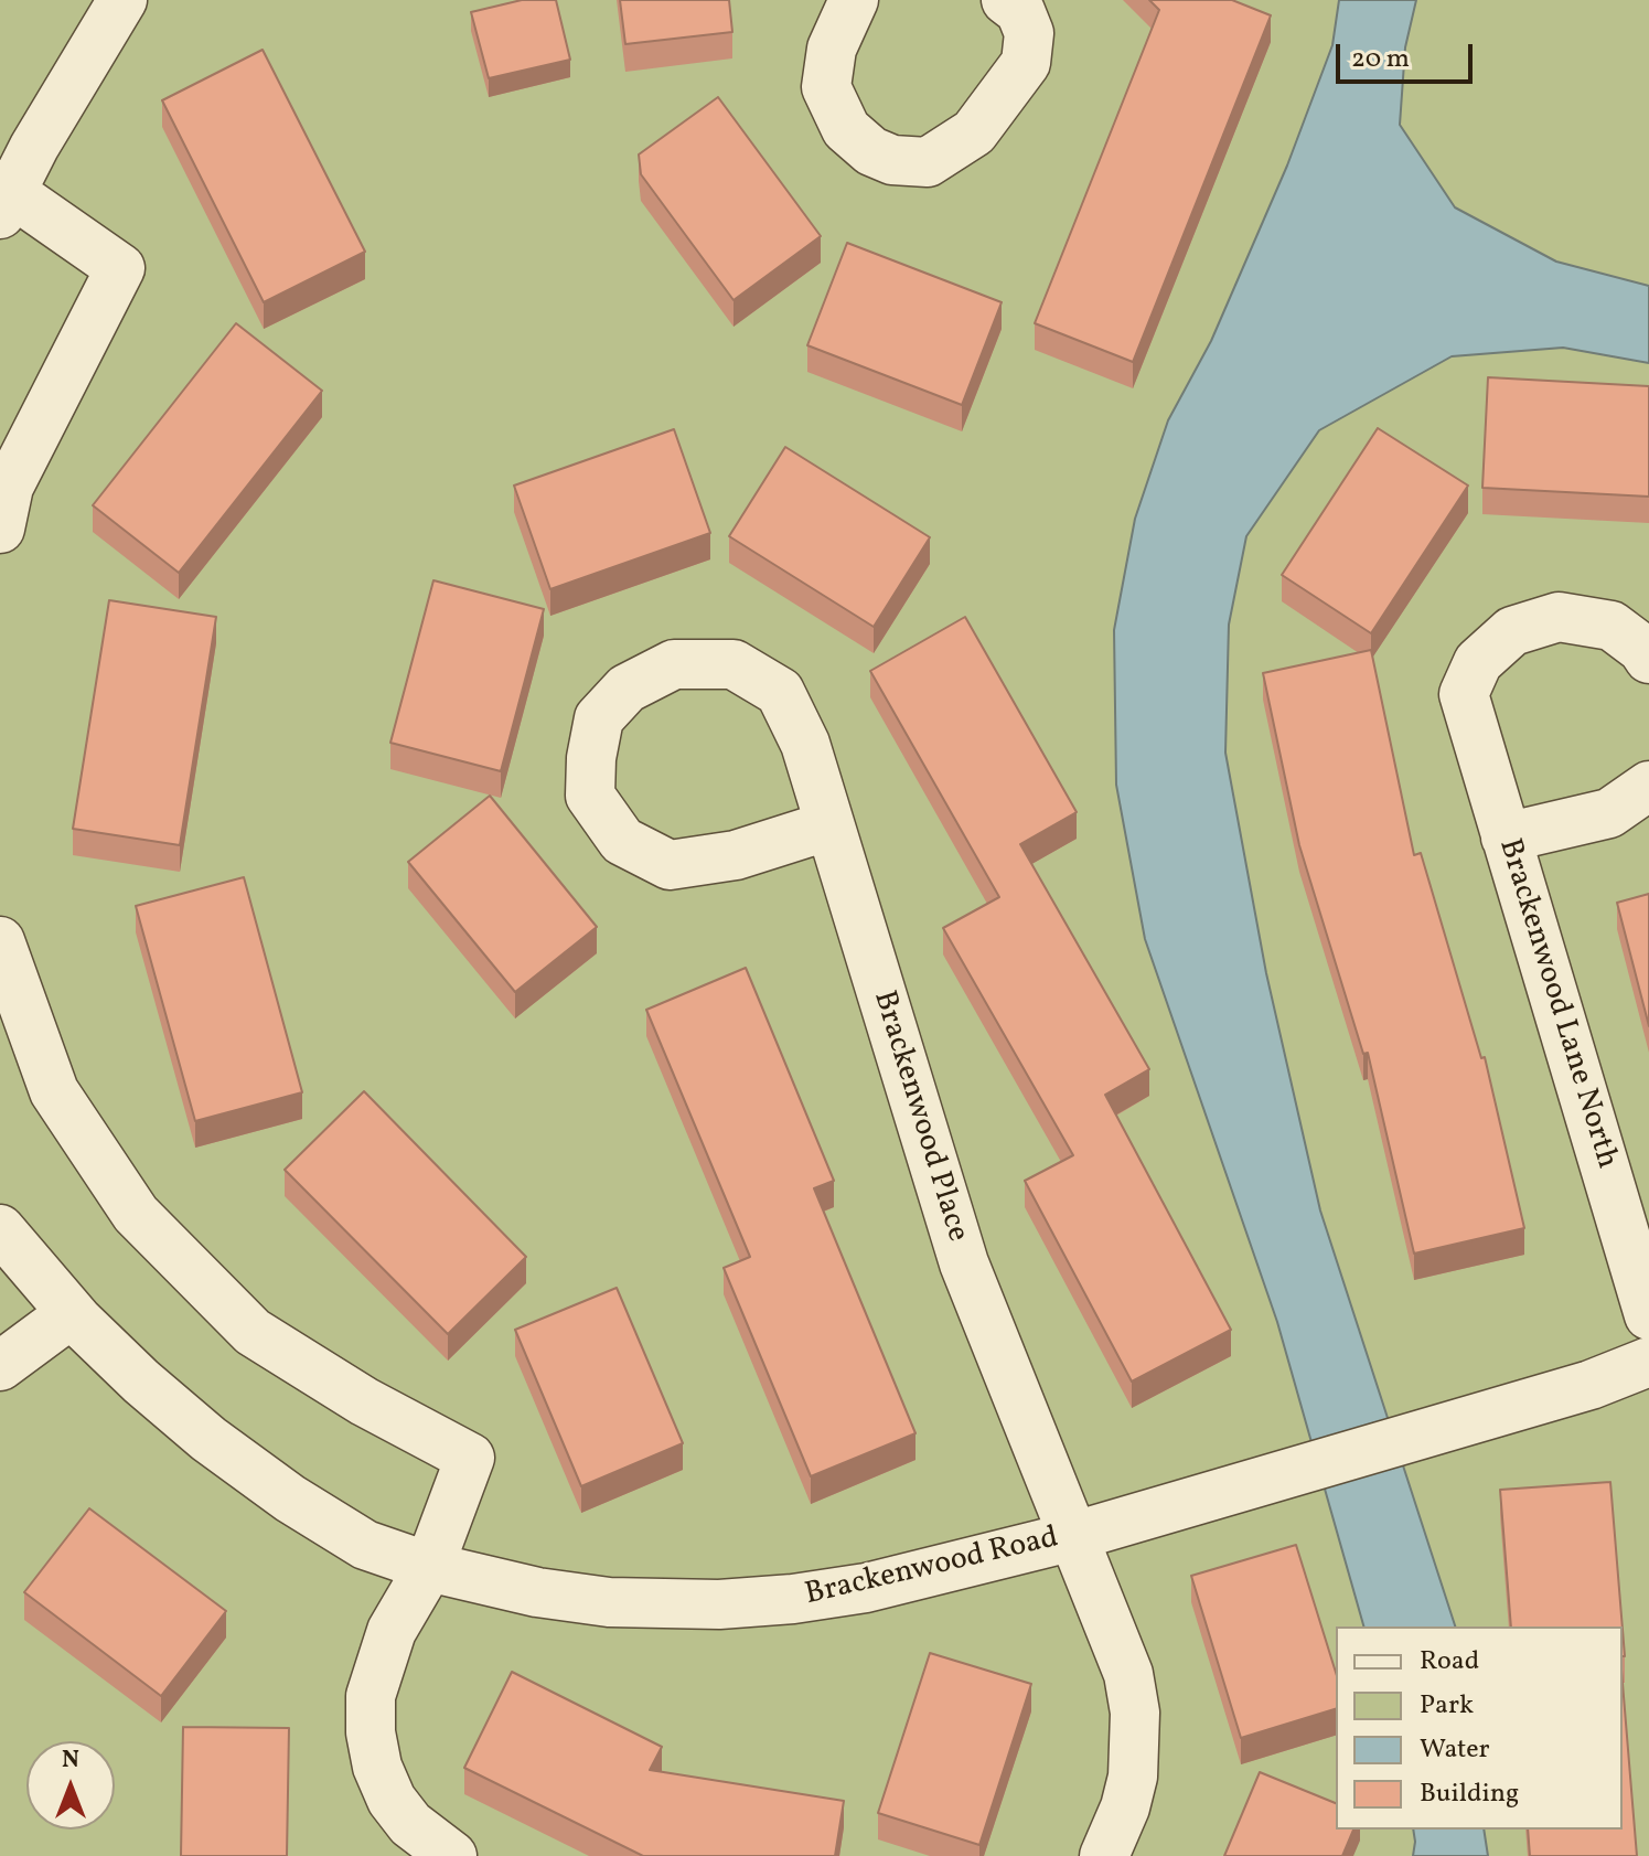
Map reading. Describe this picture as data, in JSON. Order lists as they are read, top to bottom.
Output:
{
  "streets": {
    "street": ["Brackenwood Lane North", "Brackenwood Place", "Brackenwood Road"]
  },
  "crossings": [
    ["Brackenwood Place", "Brackenwood Road"]
  ],
  "legend": [
    "Road",
    "Park",
    "Water",
    "Building"
  ],
  "scale_bar": "20 m",
  "north": "top"
}
